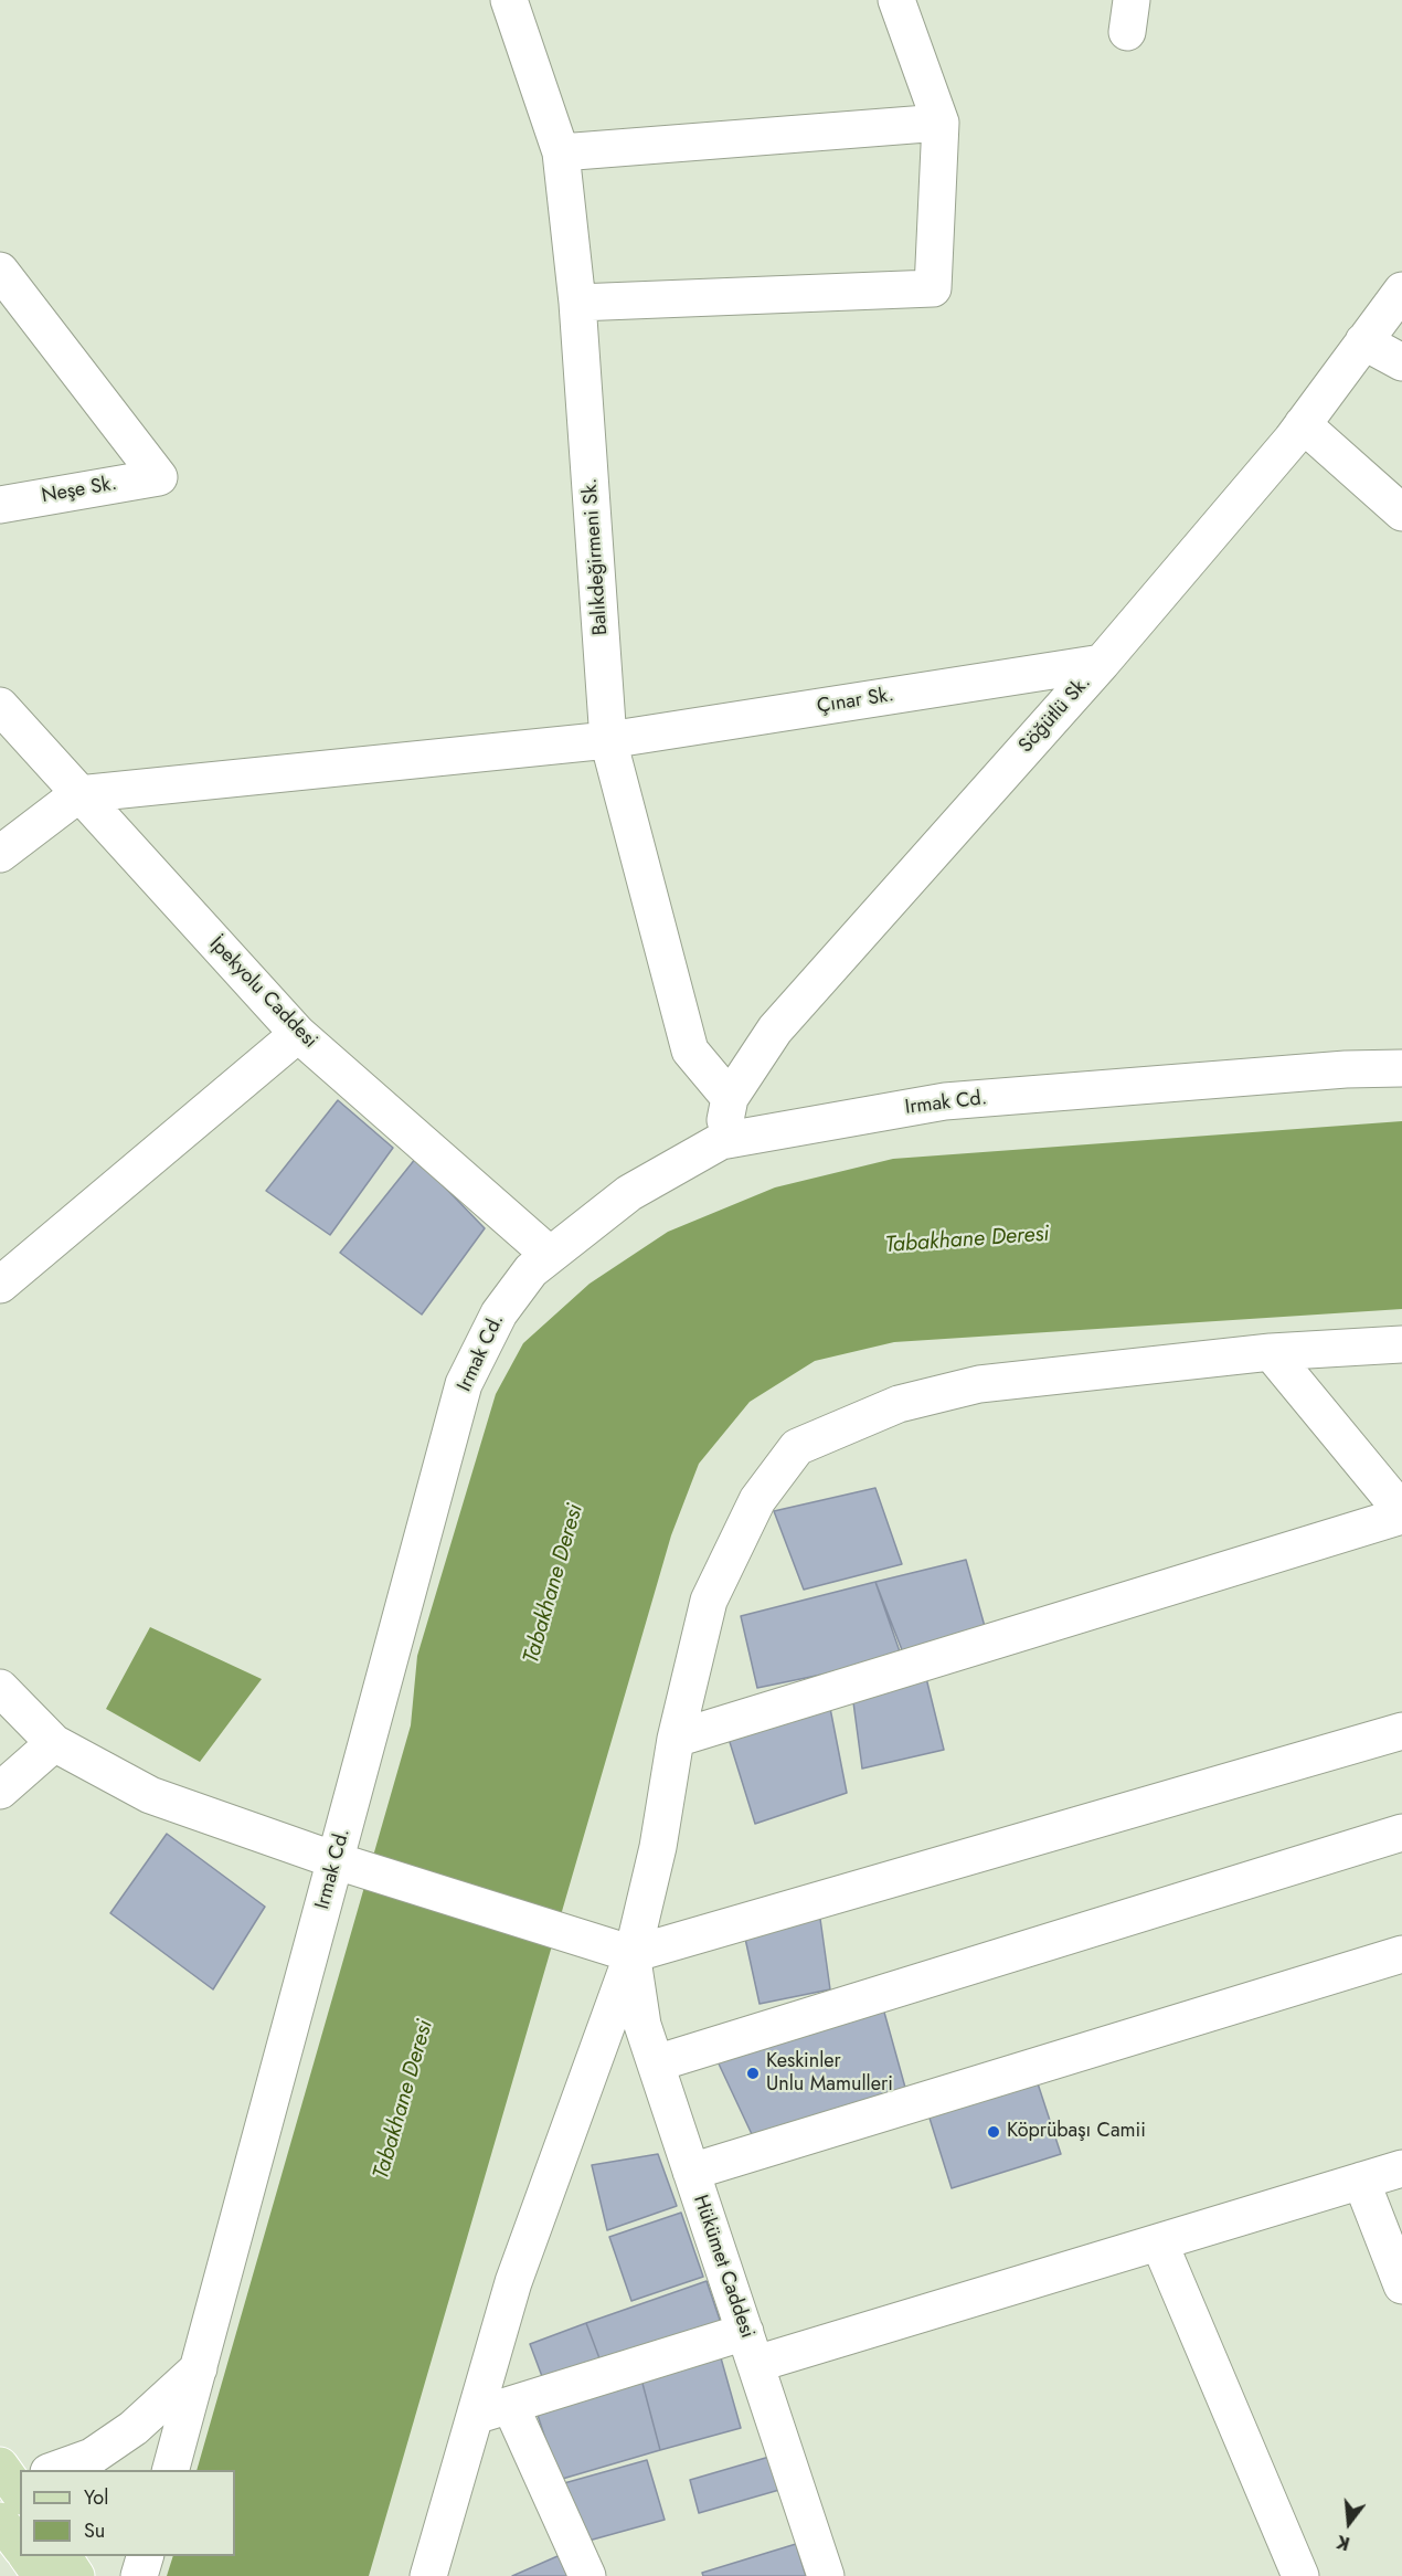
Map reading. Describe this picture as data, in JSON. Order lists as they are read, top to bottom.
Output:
{
  "streets": {
    "street": [
      "Neşe Sk.",
      "Balıkdeğirmeni Sk.",
      "Çınar Sk.",
      "Söğütlü Sk.",
      "İpekyolu Caddesi",
      "Irmak Cd.",
      "Hükümet Caddesi"
    ]
  },
  "crossings": [
    ["Balıkdeğirmeni Sk.", "Çınar Sk."],
    ["Balıkdeğirmeni Sk.", "Söğütlü Sk."],
    ["Çınar Sk.", "Söğütlü Sk."],
    ["Çınar Sk.", "İpekyolu Caddesi"],
    ["Söğütlü Sk.", "Irmak Cd."],
    ["İpekyolu Caddesi", "Irmak Cd."]
  ],
  "water": ["Tabakhane Deresi"],
  "places": ["Keskinler Unlu Mamulleri", "Köprübaşı Camii"],
  "legend": ["Yol", "Su"],
  "north": "bottom"
}
